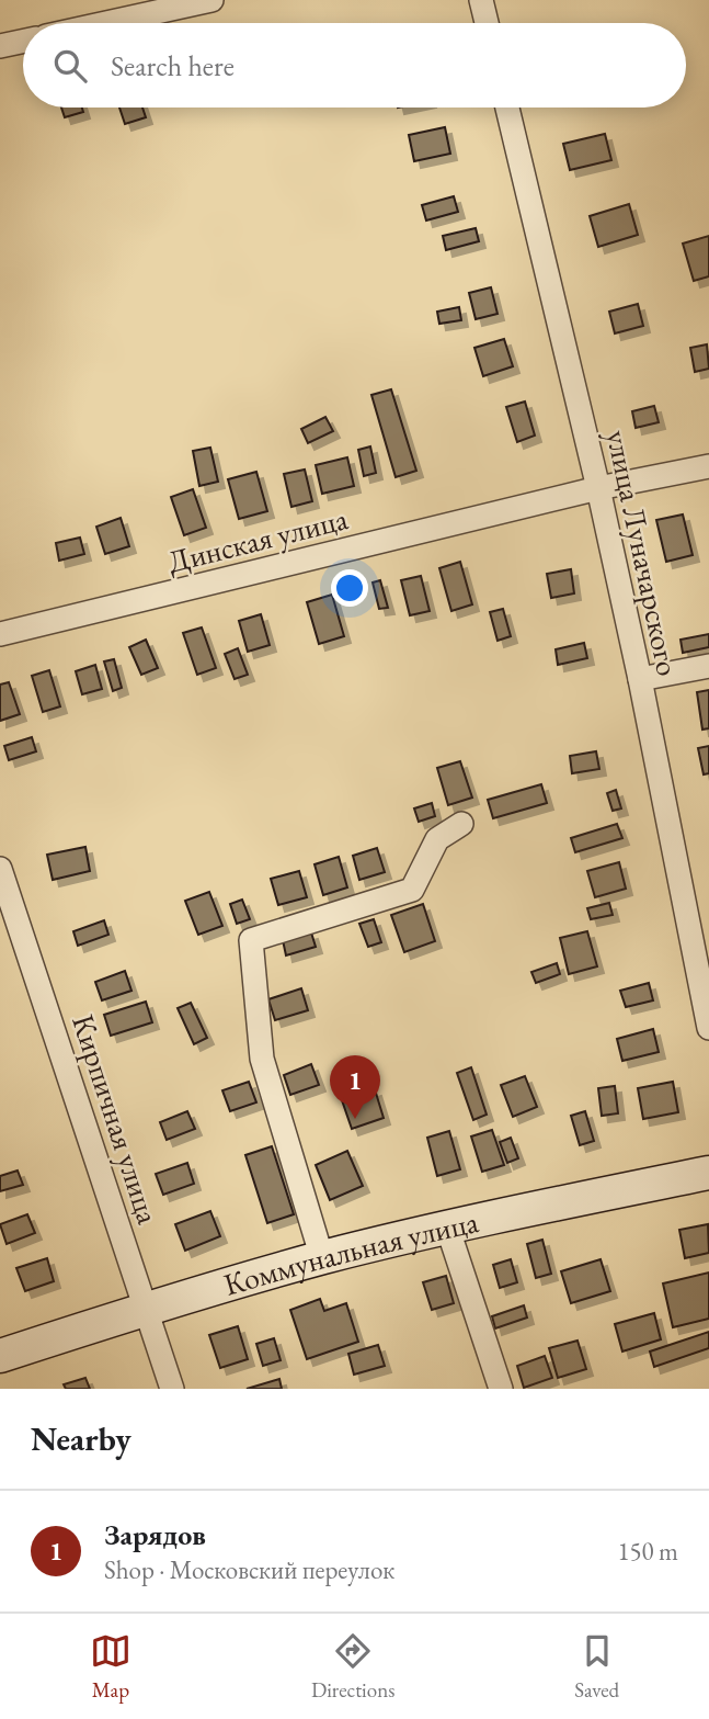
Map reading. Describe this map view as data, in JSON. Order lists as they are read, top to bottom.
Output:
{
  "streets": {
    "street": [
      "Динская улица",
      "улица Луначарского",
      "Кирпичная улица",
      "Коммунальная улица"
    ]
  },
  "crossings": [
    ["Динская улица", "улица Луначарского"],
    ["Кирпичная улица", "Коммунальная улица"]
  ],
  "page": {
    "search": "Search here",
    "pins": "1",
    "heading": "Nearby",
    "list": [
      {
        "mark": "1",
        "name": "Зарядов",
        "note": "Shop · Московский переулок",
        "value": "150 m"
      }
    ],
    "nav": ["Map", "Directions", "Saved"]
  }
}
